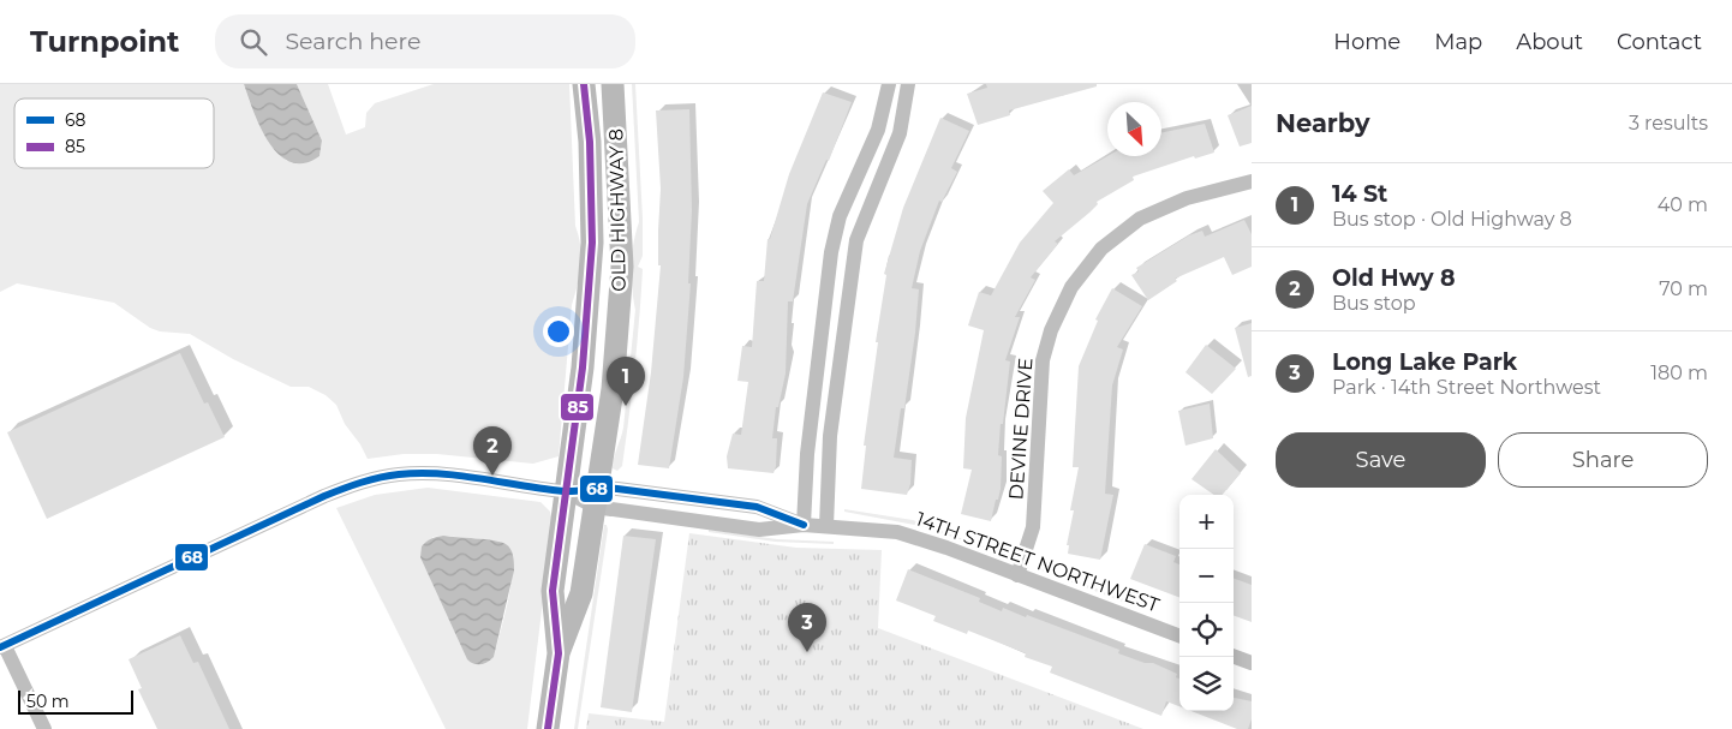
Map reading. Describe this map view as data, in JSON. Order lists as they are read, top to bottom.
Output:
{
  "streets": {
    "street": ["OLD HIGHWAY 8", "DEVINE DRIVE", "14TH STREET NORTHWEST"]
  },
  "crossings": [
    ["OLD HIGHWAY 8", "14TH STREET NORTHWEST"],
    ["DEVINE DRIVE", "14TH STREET NORTHWEST"]
  ],
  "lines": ["transit line 85", "transit line 68"],
  "legend": ["68", "85"],
  "scale_bar": "50 m",
  "north": "bottom right",
  "page": {
    "header": "Turnpoint",
    "search": "Search here",
    "nav": [
      "Home",
      "Map",
      "About",
      "Contact"
    ],
    "heading": ["Nearby", "3 results"],
    "list": [
      {
        "mark": "1",
        "name": "14 St",
        "note": "Bus stop · Old Highway 8",
        "value": "40 m"
      },
      {
        "mark": "2",
        "name": "Old Hwy 8",
        "note": "Bus stop",
        "value": "70 m"
      },
      {
        "mark": "3",
        "name": "Long Lake Park",
        "note": "Park · 14th Street Northwest",
        "value": "180 m"
      }
    ],
    "pins": ["1", "2", "3"],
    "buttons": ["Save", "Share"],
    "map_buttons": ["+", "−"],
    "scale": "50 m"
  }
}
